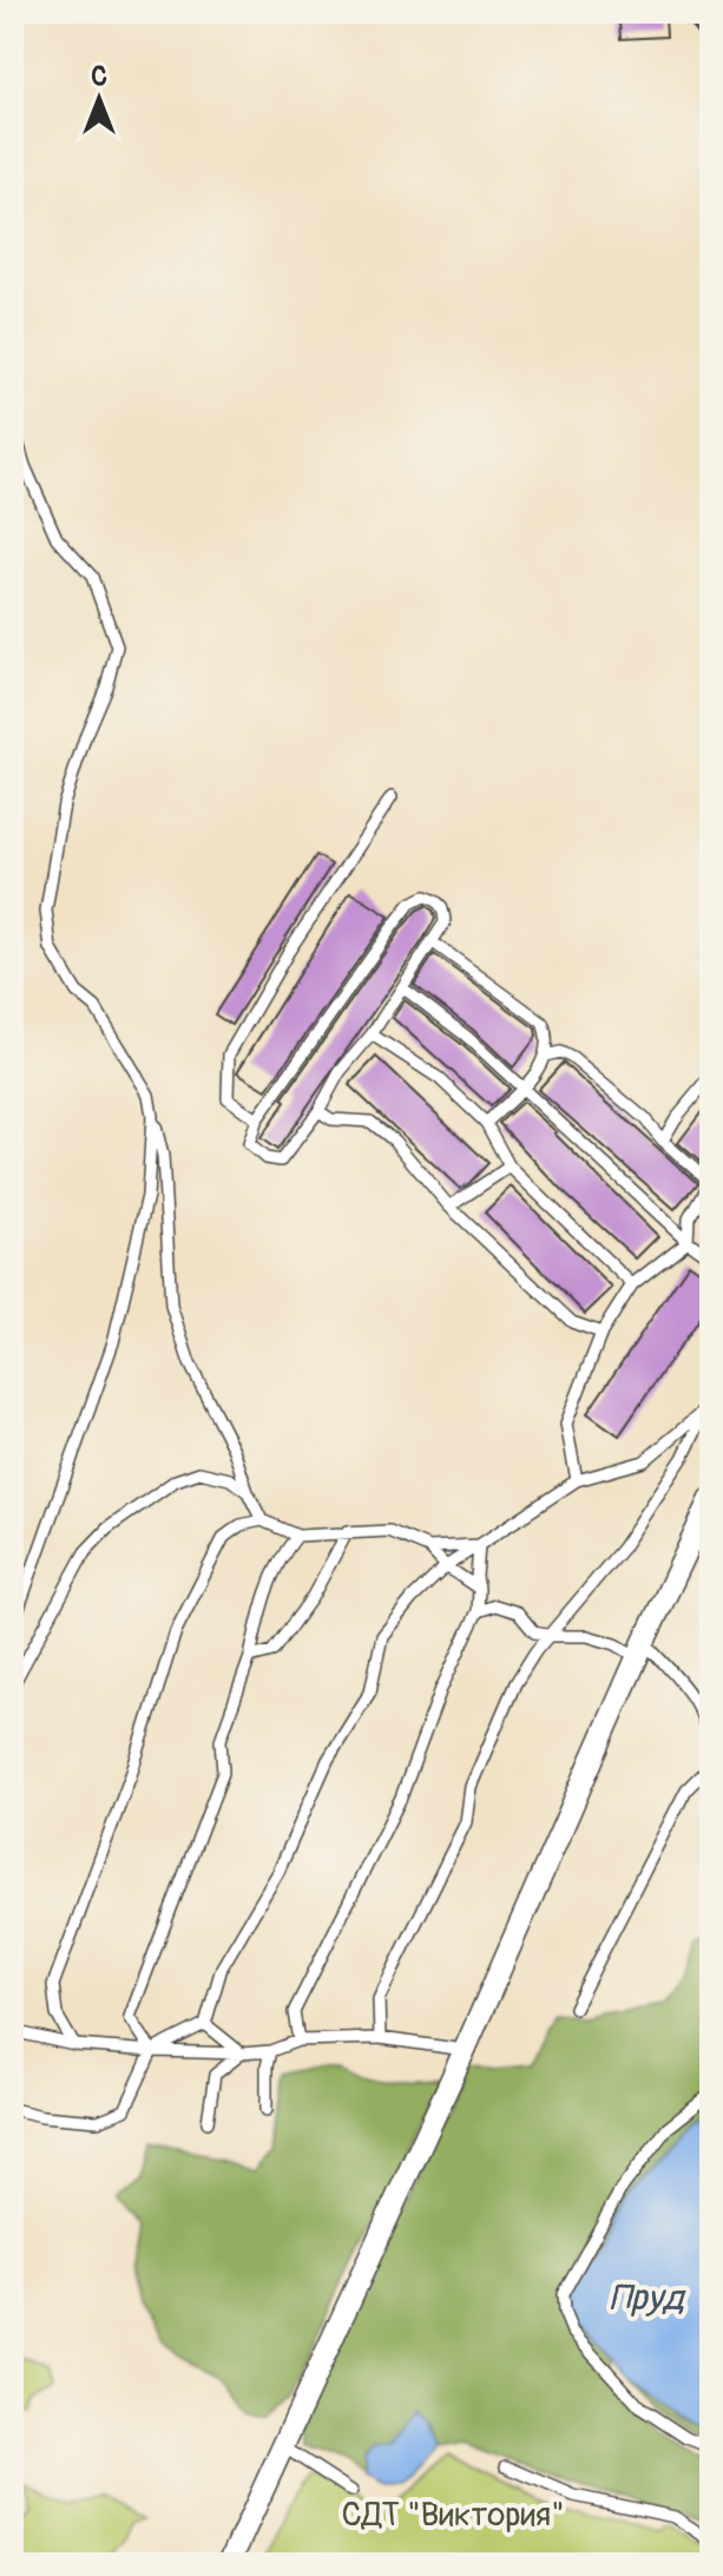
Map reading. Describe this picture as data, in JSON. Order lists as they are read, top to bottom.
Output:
{
  "water": ["Пруд"],
  "parks": ["СДТ \"Виктория\""],
  "north": "top"
}
